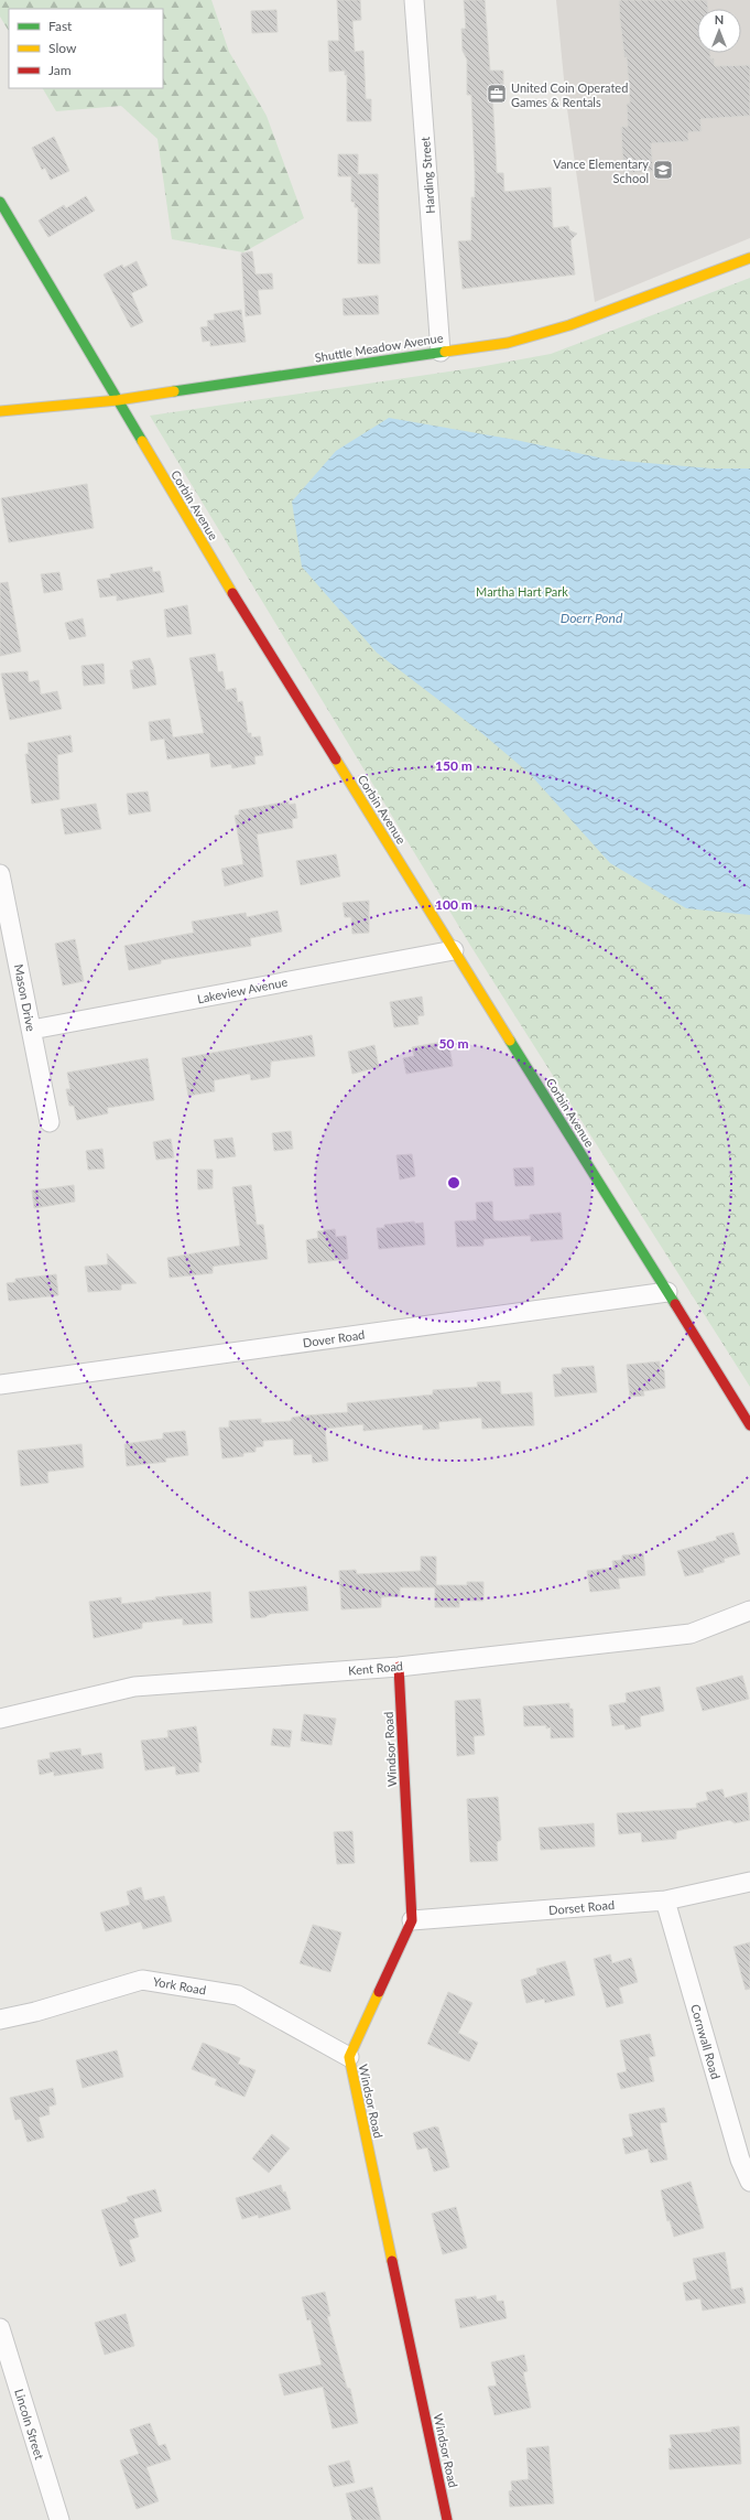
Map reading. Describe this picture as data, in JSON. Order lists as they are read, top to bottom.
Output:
{
  "streets": {
    "street": [
      "Harding Street",
      "Shuttle Meadow Avenue",
      "Corbin Avenue",
      "Lakeview Avenue",
      "Mason Drive",
      "Dover Road",
      "Kent Road",
      "Windsor Road",
      "Dorset Road",
      "York Road",
      "Cornwall Road",
      "Lincoln Street"
    ]
  },
  "crossings": [
    ["Harding Street", "Shuttle Meadow Avenue"],
    ["Shuttle Meadow Avenue", "Corbin Avenue"],
    ["Corbin Avenue", "Lakeview Avenue"],
    ["Corbin Avenue", "Dover Road"],
    ["Lakeview Avenue", "Mason Drive"],
    ["Kent Road", "Windsor Road"],
    ["Windsor Road", "Dorset Road"],
    ["Windsor Road", "York Road"],
    ["Dorset Road", "Cornwall Road"]
  ],
  "water": ["Doerr Pond"],
  "parks": ["Martha Hart Park"],
  "places": {
    "office": ["United Coin Operated Games & Rentals"],
    "school or university": ["Vance Elementary School"]
  },
  "legend": ["Fast", "Slow", "Jam"],
  "north": "top",
  "rings": ["150 m", "100 m", "50 m"]
}
